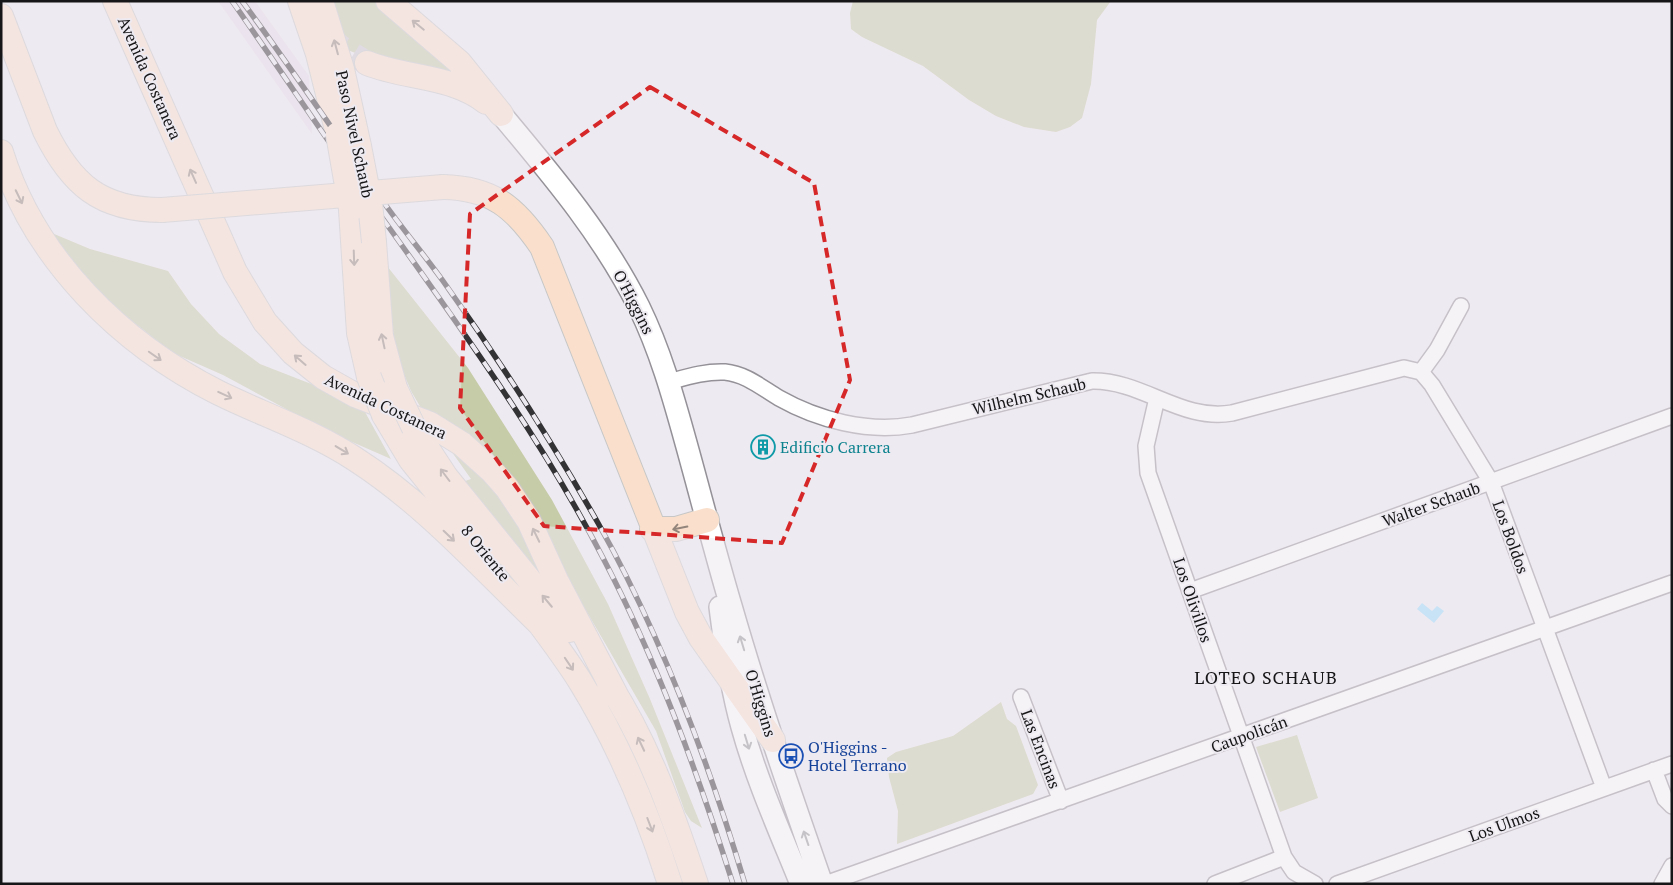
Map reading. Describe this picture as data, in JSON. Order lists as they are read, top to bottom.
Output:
{
  "streets": {
    "main road": [
      "Avenida Costanera",
      "Paso Nivel Schaub",
      "O'Higgins",
      "8 Oriente"
    ],
    "street": [
      "Wilhelm Schaub",
      "Walter Schaub",
      "Los Boldos",
      "Los Olivillos",
      "Caupolicán",
      "Las Encinas",
      "Los Ulmos"
    ]
  },
  "crossings": [
    ["Avenida Costanera", "8 Oriente"],
    ["Paso Nivel Schaub", "8 Oriente"],
    ["O'Higgins", "Wilhelm Schaub"],
    ["O'Higgins", "Caupolicán"],
    ["Wilhelm Schaub", "Los Boldos"],
    ["Wilhelm Schaub", "Los Olivillos"],
    ["Walter Schaub", "Los Boldos"],
    ["Walter Schaub", "Los Olivillos"],
    ["Los Boldos", "Caupolicán"],
    ["Los Boldos", "Los Ulmos"],
    ["Los Olivillos", "Caupolicán"],
    ["Caupolicán", "Las Encinas"]
  ],
  "districts": ["LOTEO SCHAUB"],
  "places": {
    "building": ["Edificio Carrera"],
    "bus stop": ["O'Higgins - Hotel Terrano"]
  }
}
